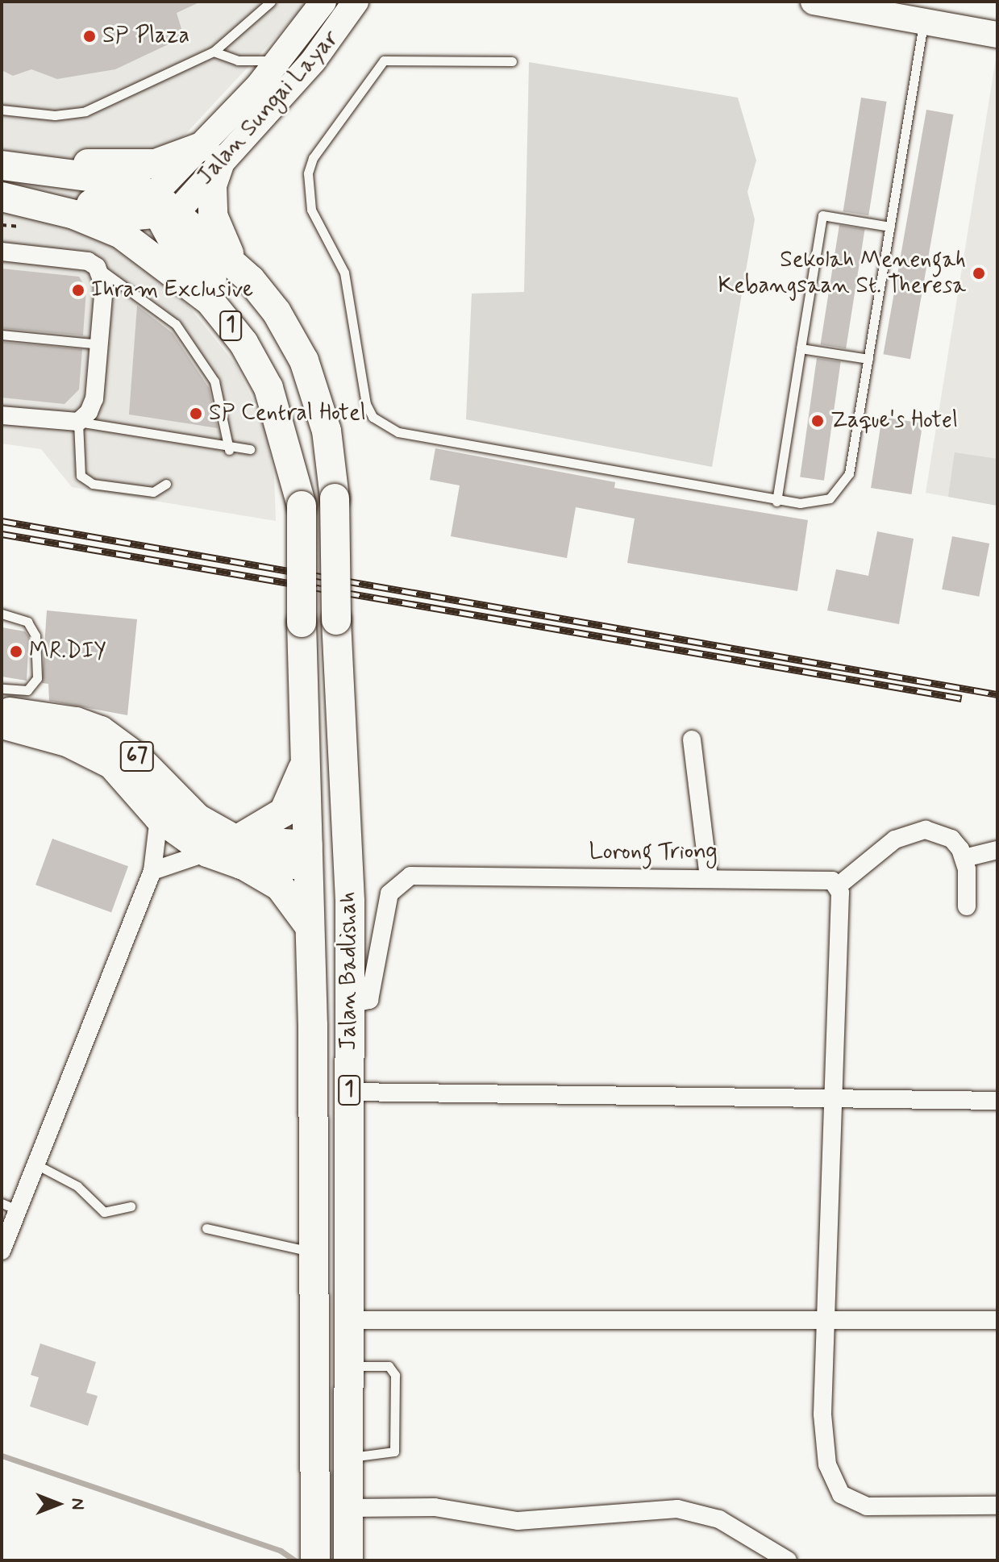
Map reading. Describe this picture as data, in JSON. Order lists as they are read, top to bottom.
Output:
{
  "streets": {
    "main road": [
      "Jalan Sungai Layar",
      "1",
      "67",
      "Jalan Badlishah"
    ],
    "street": ["Lorong Triong"]
  },
  "crossings": [
    ["Jalan Sungai Layar", "1"],
    ["1", "Jalan Badlishah"],
    ["67", "Jalan Badlishah"],
    ["Lorong Triong", "Jalan Badlishah"]
  ],
  "places": [
    "SP Plaza",
    "Sekolah Menengah Kebangsaan St. Theresa",
    "Ihram Exclusive",
    "SP Central Hotel",
    "Zaque's Hotel",
    "MR.DIY"
  ],
  "north": "right"
}
